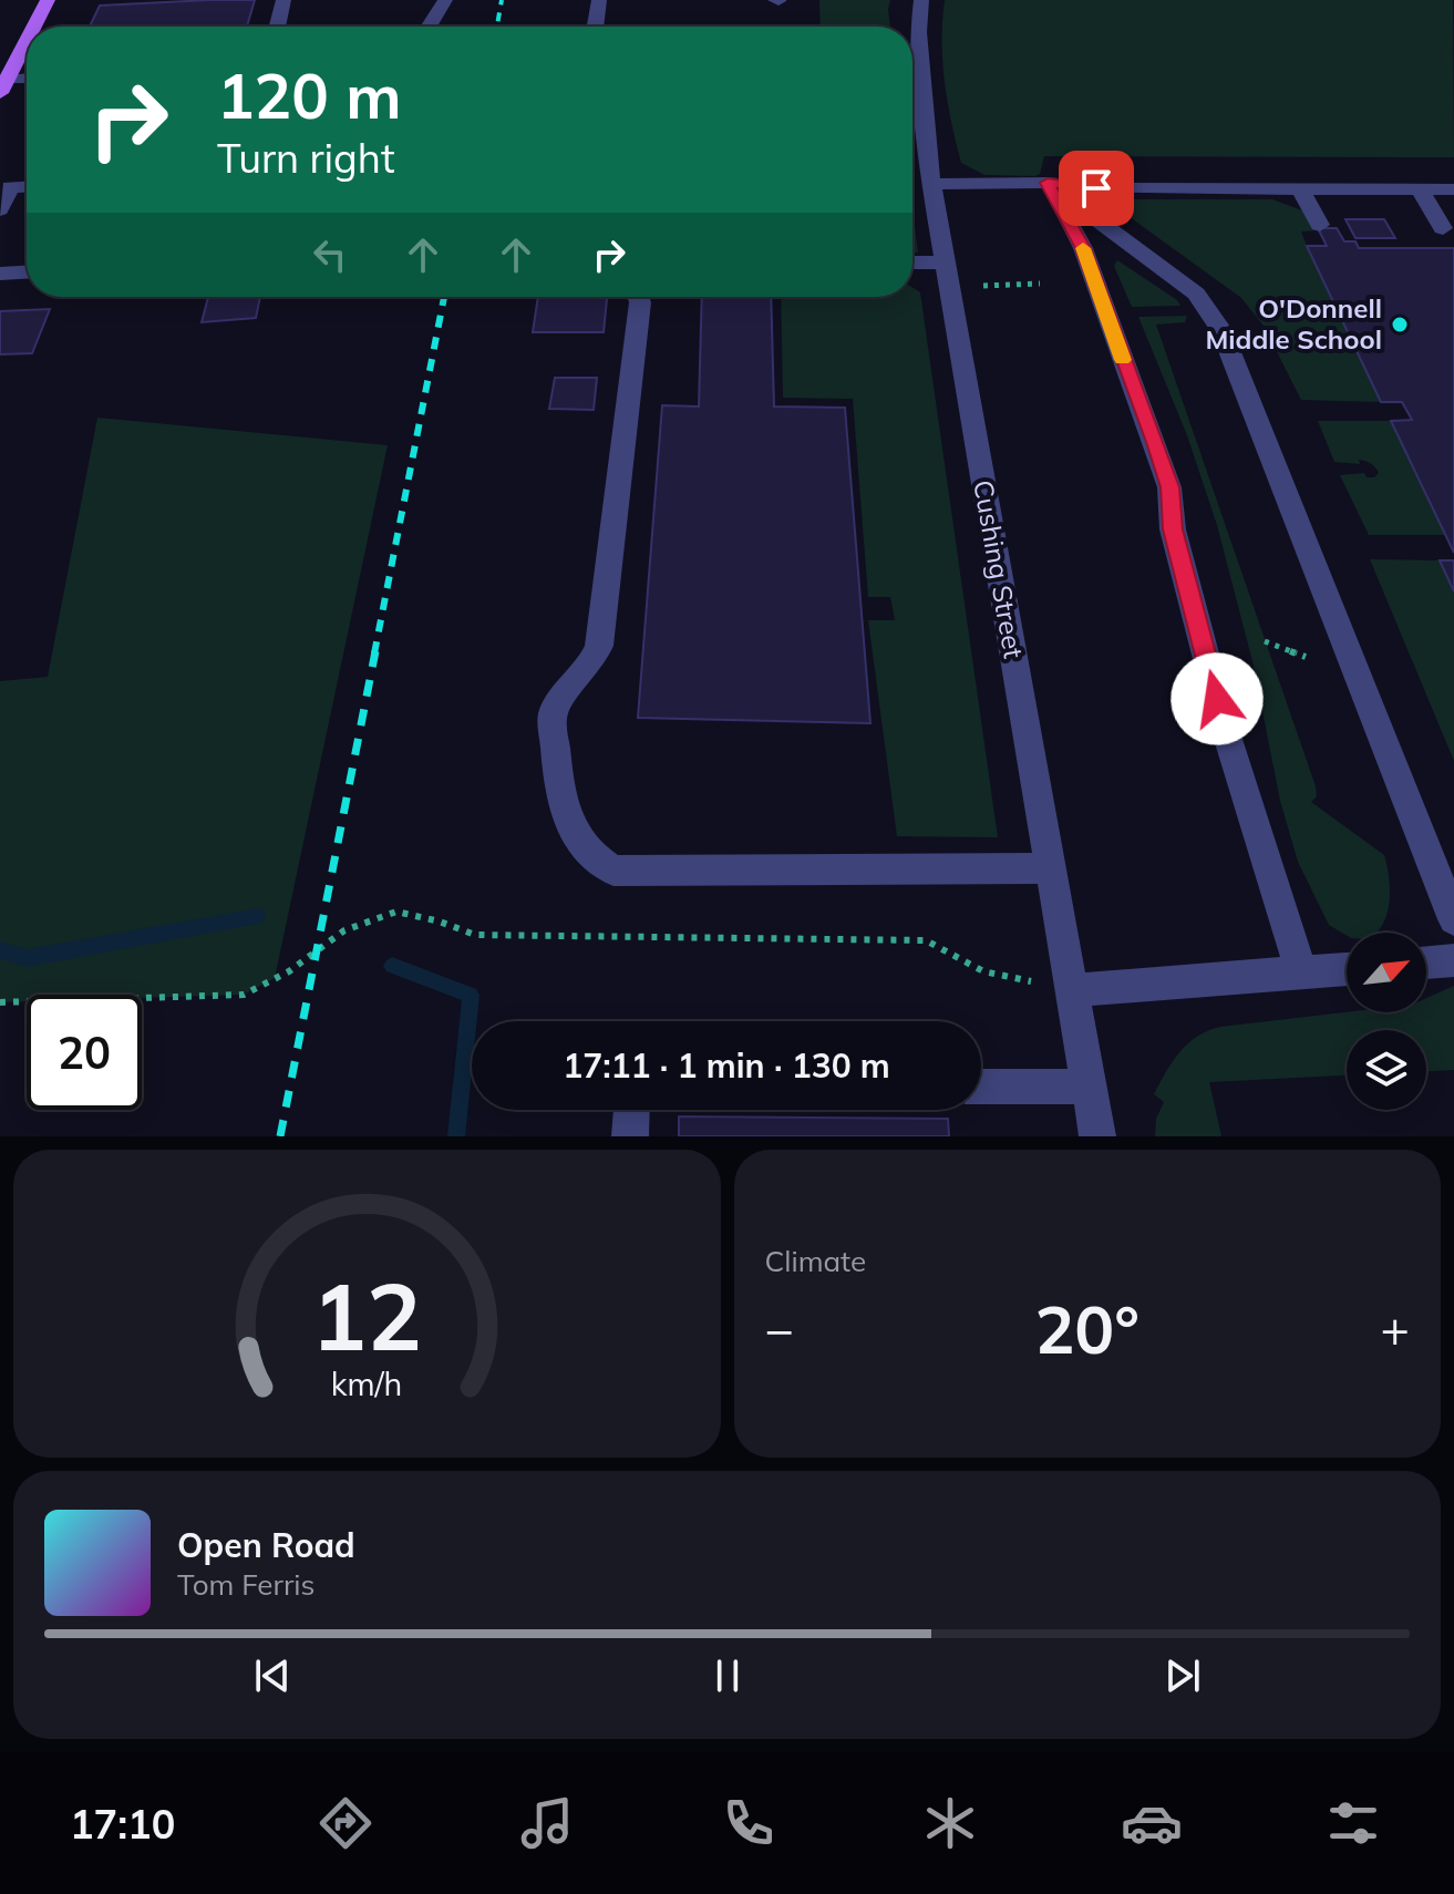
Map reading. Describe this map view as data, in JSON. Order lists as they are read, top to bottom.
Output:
{
  "streets": {
    "street": ["Cushing Street"]
  },
  "places": ["O'Donnell Middle School"],
  "north": "top right",
  "page": {
    "turn": ["120 m", "Turn right"],
    "limit": "20",
    "trip": "17:11 · 1 min · 130 m",
    "tile": "Climate",
    "heat": ["−", "20°", "+"],
    "song": ["Open Road", "Tom Ferris"],
    "tabs": "17:10",
    "gauge": ["12", "km/h"]
  }
}
